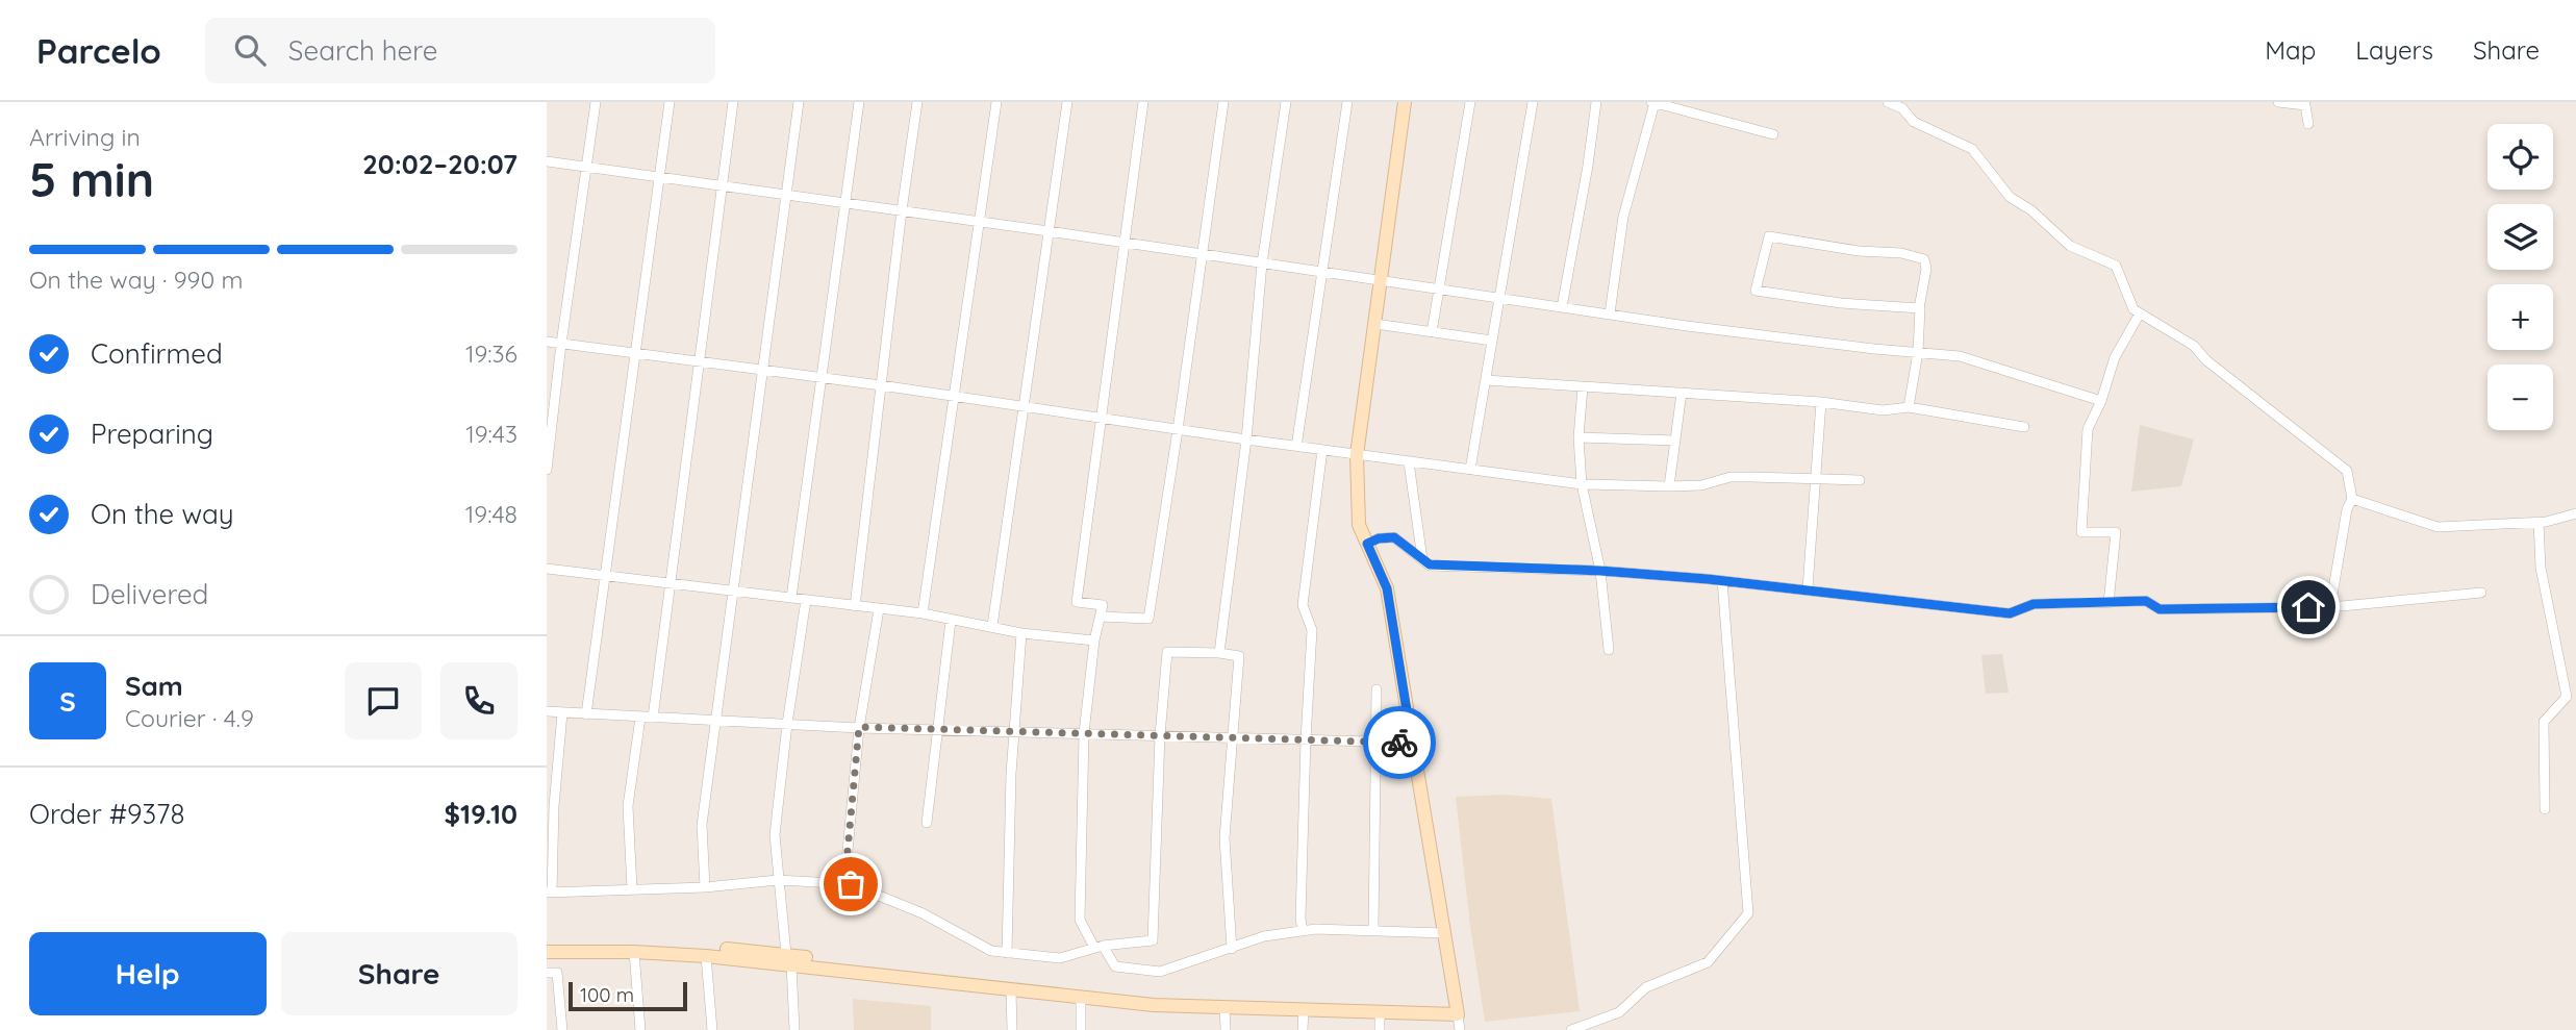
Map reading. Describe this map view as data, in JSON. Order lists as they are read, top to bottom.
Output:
{
  "scale_bar": "100 m",
  "page": {
    "header": "Parcelo",
    "search": "Search here",
    "nav": ["Map", "Layers", "Share"],
    "heading": ["5 min", "Arriving in", "20:02–20:07"],
    "panel": [
      "Sam",
      "Courier · 4.9",
      "Order #9378",
      "$19.10"
    ],
    "map_buttons": ["+", "−"],
    "bar": "On the way · 990 m",
    "list": [
      ["Confirmed", "19:36"],
      ["Preparing", "19:43"],
      ["On the way", "19:48"],
      "Delivered"
    ],
    "round": "S",
    "buttons": ["Help", "Share"],
    "scale": "100 m"
  }
}
